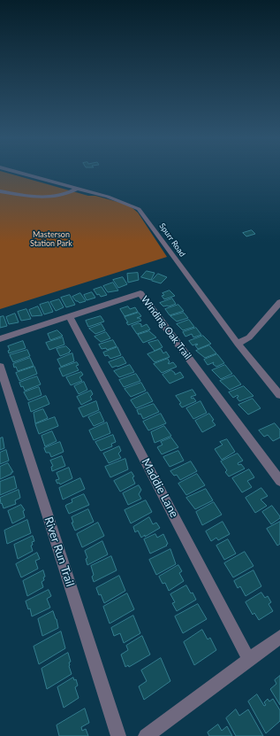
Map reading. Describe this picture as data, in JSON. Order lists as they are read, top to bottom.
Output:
{
  "streets": {
    "street": [
      "Spurr Road",
      "Winding Oak Trail",
      "Maddie Lane",
      "River Run Trail"
    ]
  },
  "crossings": [
    ["Winding Oak Trail", "Maddie Lane"]
  ],
  "parks": ["Masterson Station Park"]
}
